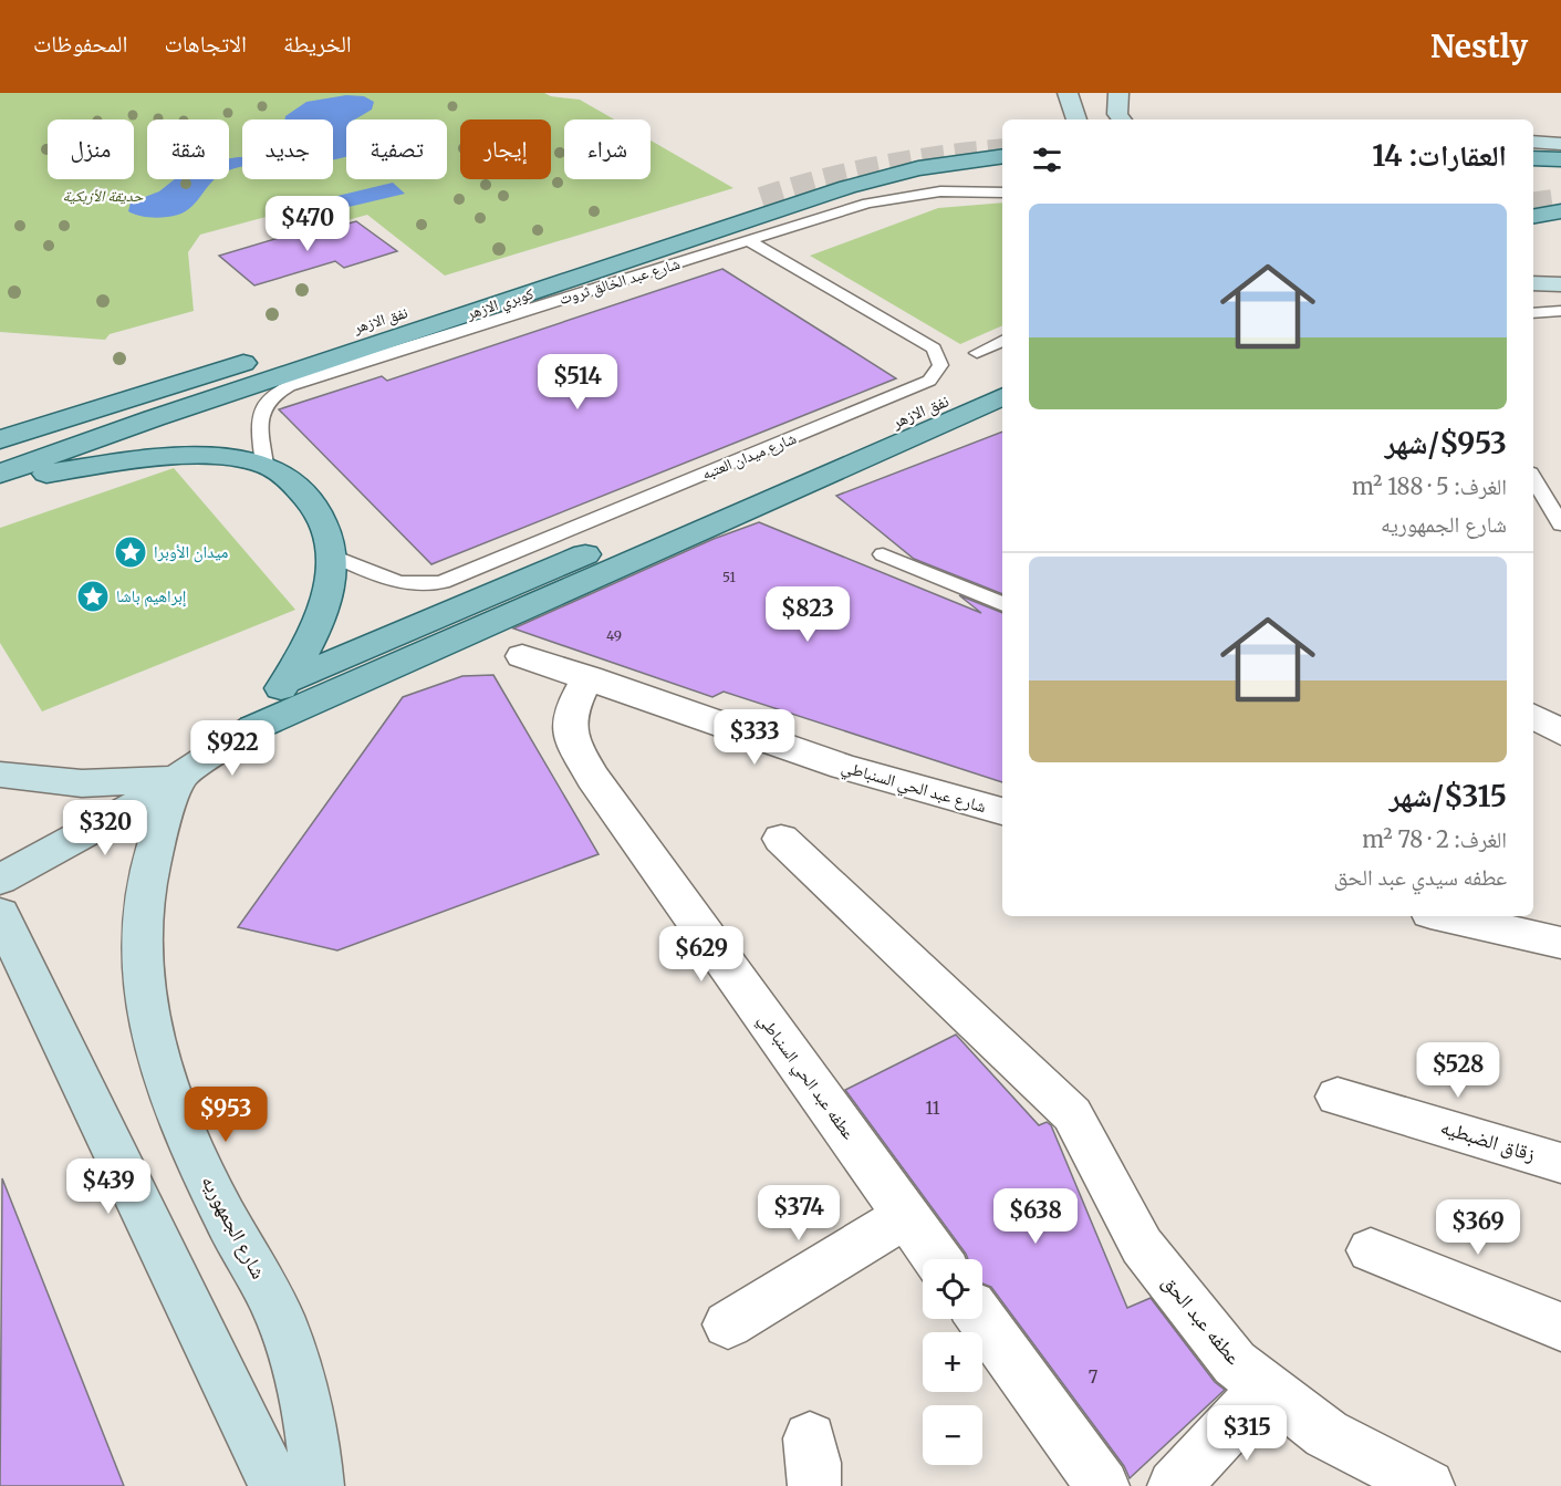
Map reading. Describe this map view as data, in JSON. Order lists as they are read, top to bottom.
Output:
{
  "streets": {
    "main road": ["كوبري الازهر", "نفق الازهر", "شارع الجمهوريه"],
    "street": [
      "شارع عبد الحي السنباطي",
      "عطفه عبد الحي السنباطي",
      "زقاق الضبطيه",
      "عطفه عبد الحق"
    ],
    "lane": ["شارع عبد الخالق ثروت", "شارع ميدان العتبه"]
  },
  "crossings": [
    ["شارع عبد الخالق ثروت", "شارع ميدان العتبه"],
    ["كوبري الازهر", "نفق الازهر"],
    ["شارع عبد الحي السنباطي", "عطفه عبد الحي السنباطي"]
  ],
  "parks": ["حديقة الأزبكية"],
  "places": {
    "place": ["ميدان الأوبرا", "إبراهيم باشا"]
  },
  "house_numbers": [
    "51",
    "49",
    "11",
    "7"
  ],
  "page": {
    "header": "Nestly",
    "nav": ["الخريطة", "الاتجاهات", "المحفوظات"],
    "chip": [
      "شراء",
      "إيجار",
      "تصفية",
      "جديد",
      "شقة",
      "منزل"
    ],
    "heading": "العقارات: 14",
    "price": [
      "$470",
      "$514",
      "$823",
      "$333",
      "$922",
      "$320",
      "$629",
      "$528",
      "$953",
      "$439",
      "$374",
      "$638",
      "$369",
      "$315"
    ],
    "list": [
      {
        "name": "$953/شهر",
        "note": "الغرف: 5 · 188 m² · شارع الجمهوريه"
      },
      {
        "name": "$315/شهر",
        "note": "الغرف: 2 · 78 m² · عطفه سيدي عبد الحق"
      }
    ],
    "map_buttons": ["+", "−"]
  }
}
